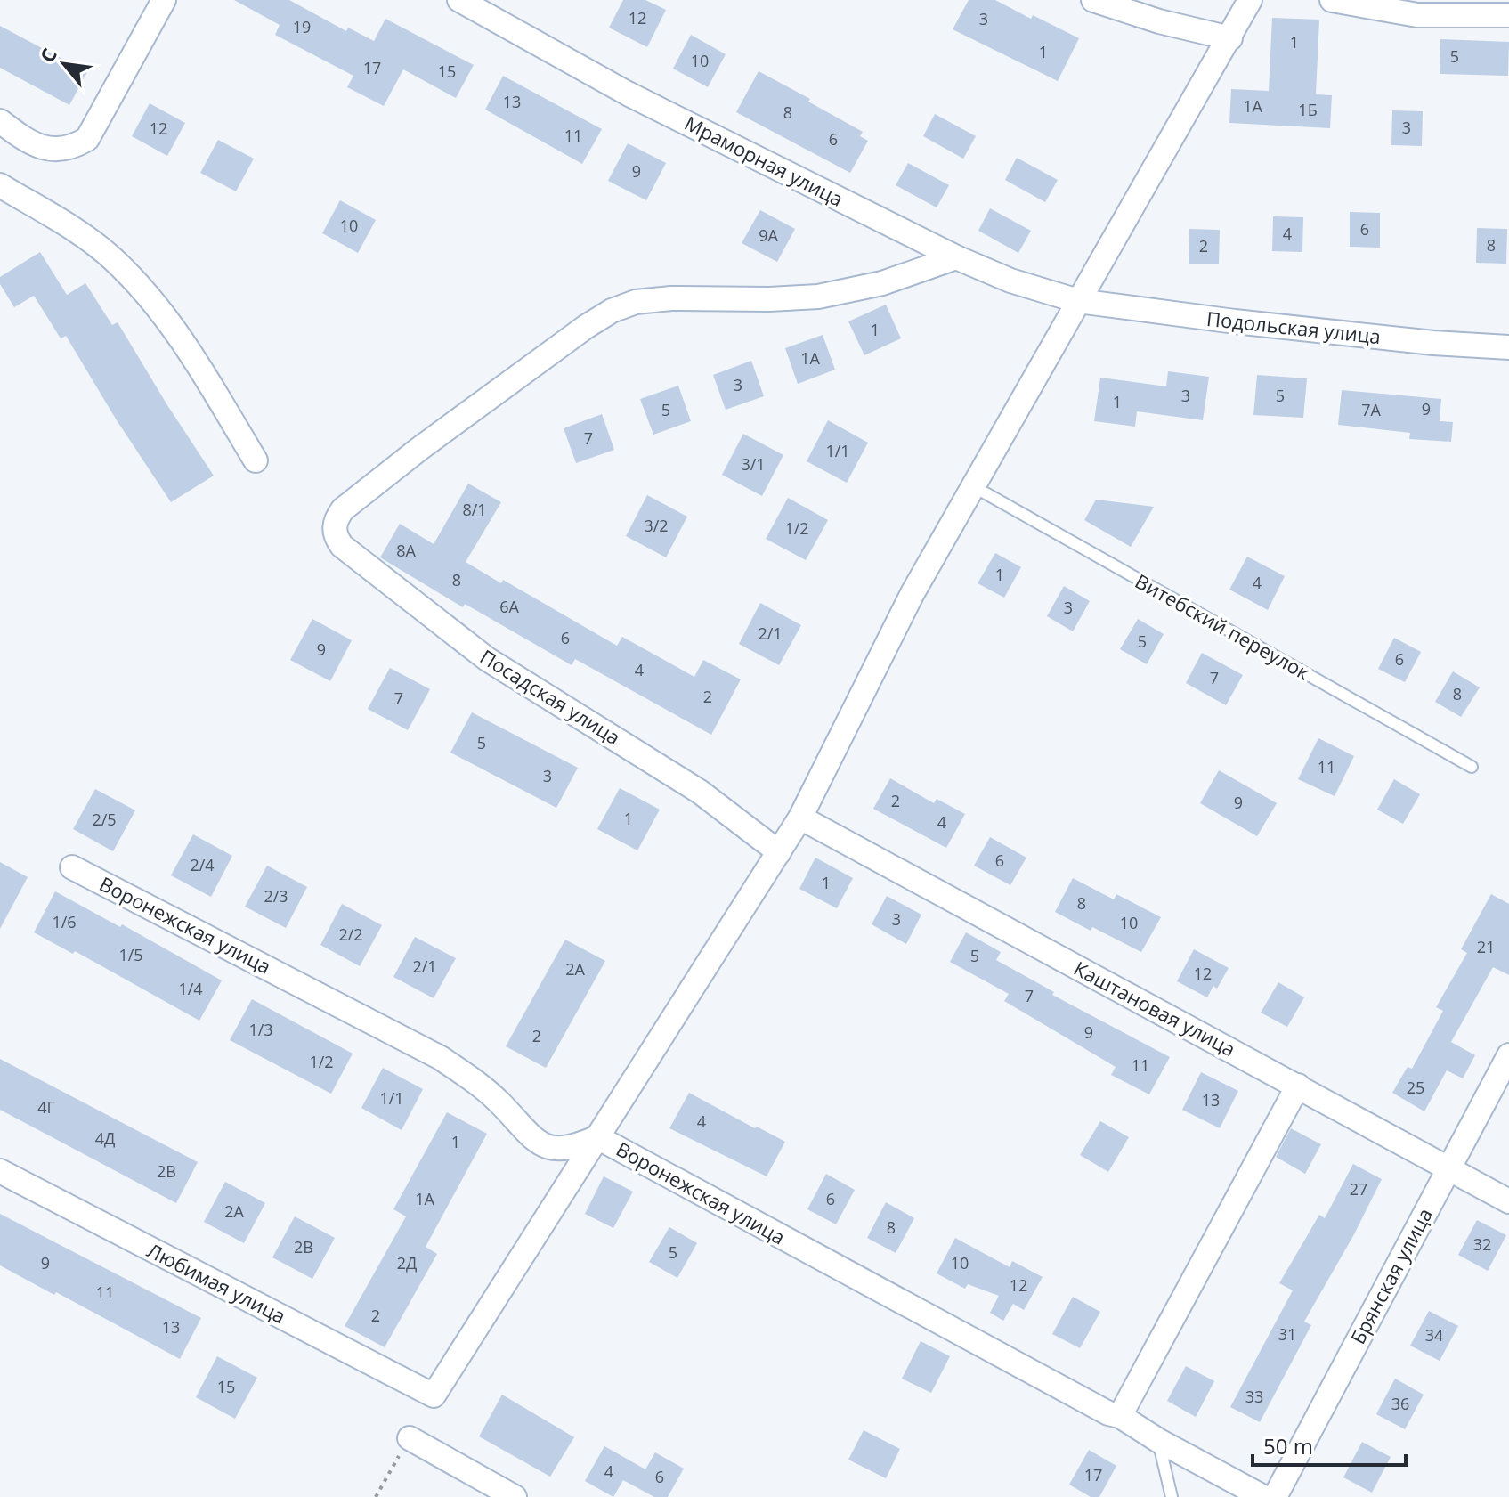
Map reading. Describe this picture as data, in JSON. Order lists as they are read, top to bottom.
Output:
{
  "streets": {
    "street": [
      "Мраморная улица",
      "Подольская улица",
      "Посадская улица",
      "Воронежская улица",
      "Каштановая улица",
      "Брянская улица",
      "Любимая улица"
    ],
    "lane": ["Витебский переулок"]
  },
  "crossings": [
    ["Мраморная улица", "Подольская улица"],
    ["Мраморная улица", "Посадская улица"],
    ["Воронежская улица", "Любимая улица"],
    ["Каштановая улица", "Брянская улица"]
  ],
  "house_numbers": [
    "12",
    "3",
    "19",
    "1",
    "1",
    "5",
    "10",
    "17",
    "15",
    "13",
    "1А",
    "1Б",
    "8",
    "3",
    "12",
    "11",
    "6",
    "9",
    "10",
    "6",
    "4",
    "9А",
    "8",
    "2",
    "1",
    "1А",
    "3",
    "3",
    "5",
    "1",
    "9",
    "5",
    "7А",
    "7",
    "1/1",
    "3/1",
    "8/1",
    "3/2",
    "1/2",
    "8А",
    "1",
    "8",
    "4",
    "6А",
    "3",
    "2/1",
    "6",
    "5",
    "9",
    "6",
    "4",
    "7",
    "8",
    "2",
    "7",
    "5",
    "11",
    "3",
    "2",
    "9",
    "1",
    "2/5",
    "4",
    "6",
    "2/4",
    "1",
    "2/3",
    "8",
    "3",
    "1/6",
    "10",
    "2/2",
    "21",
    "1/5",
    "5",
    "2/1",
    "2А",
    "12",
    "1/4",
    "7",
    "1/3",
    "9",
    "2",
    "1/2",
    "11",
    "25",
    "1/1",
    "13",
    "4Г",
    "4",
    "4Д",
    "1",
    "2В",
    "27",
    "1А",
    "6",
    "2А",
    "8",
    "32",
    "2В",
    "5",
    "9",
    "2Д",
    "10",
    "12",
    "11",
    "2",
    "13",
    "31",
    "34",
    "15",
    "33",
    "36",
    "4",
    "17",
    "6"
  ],
  "scale_bar": "50 m",
  "north": "top left"
}
